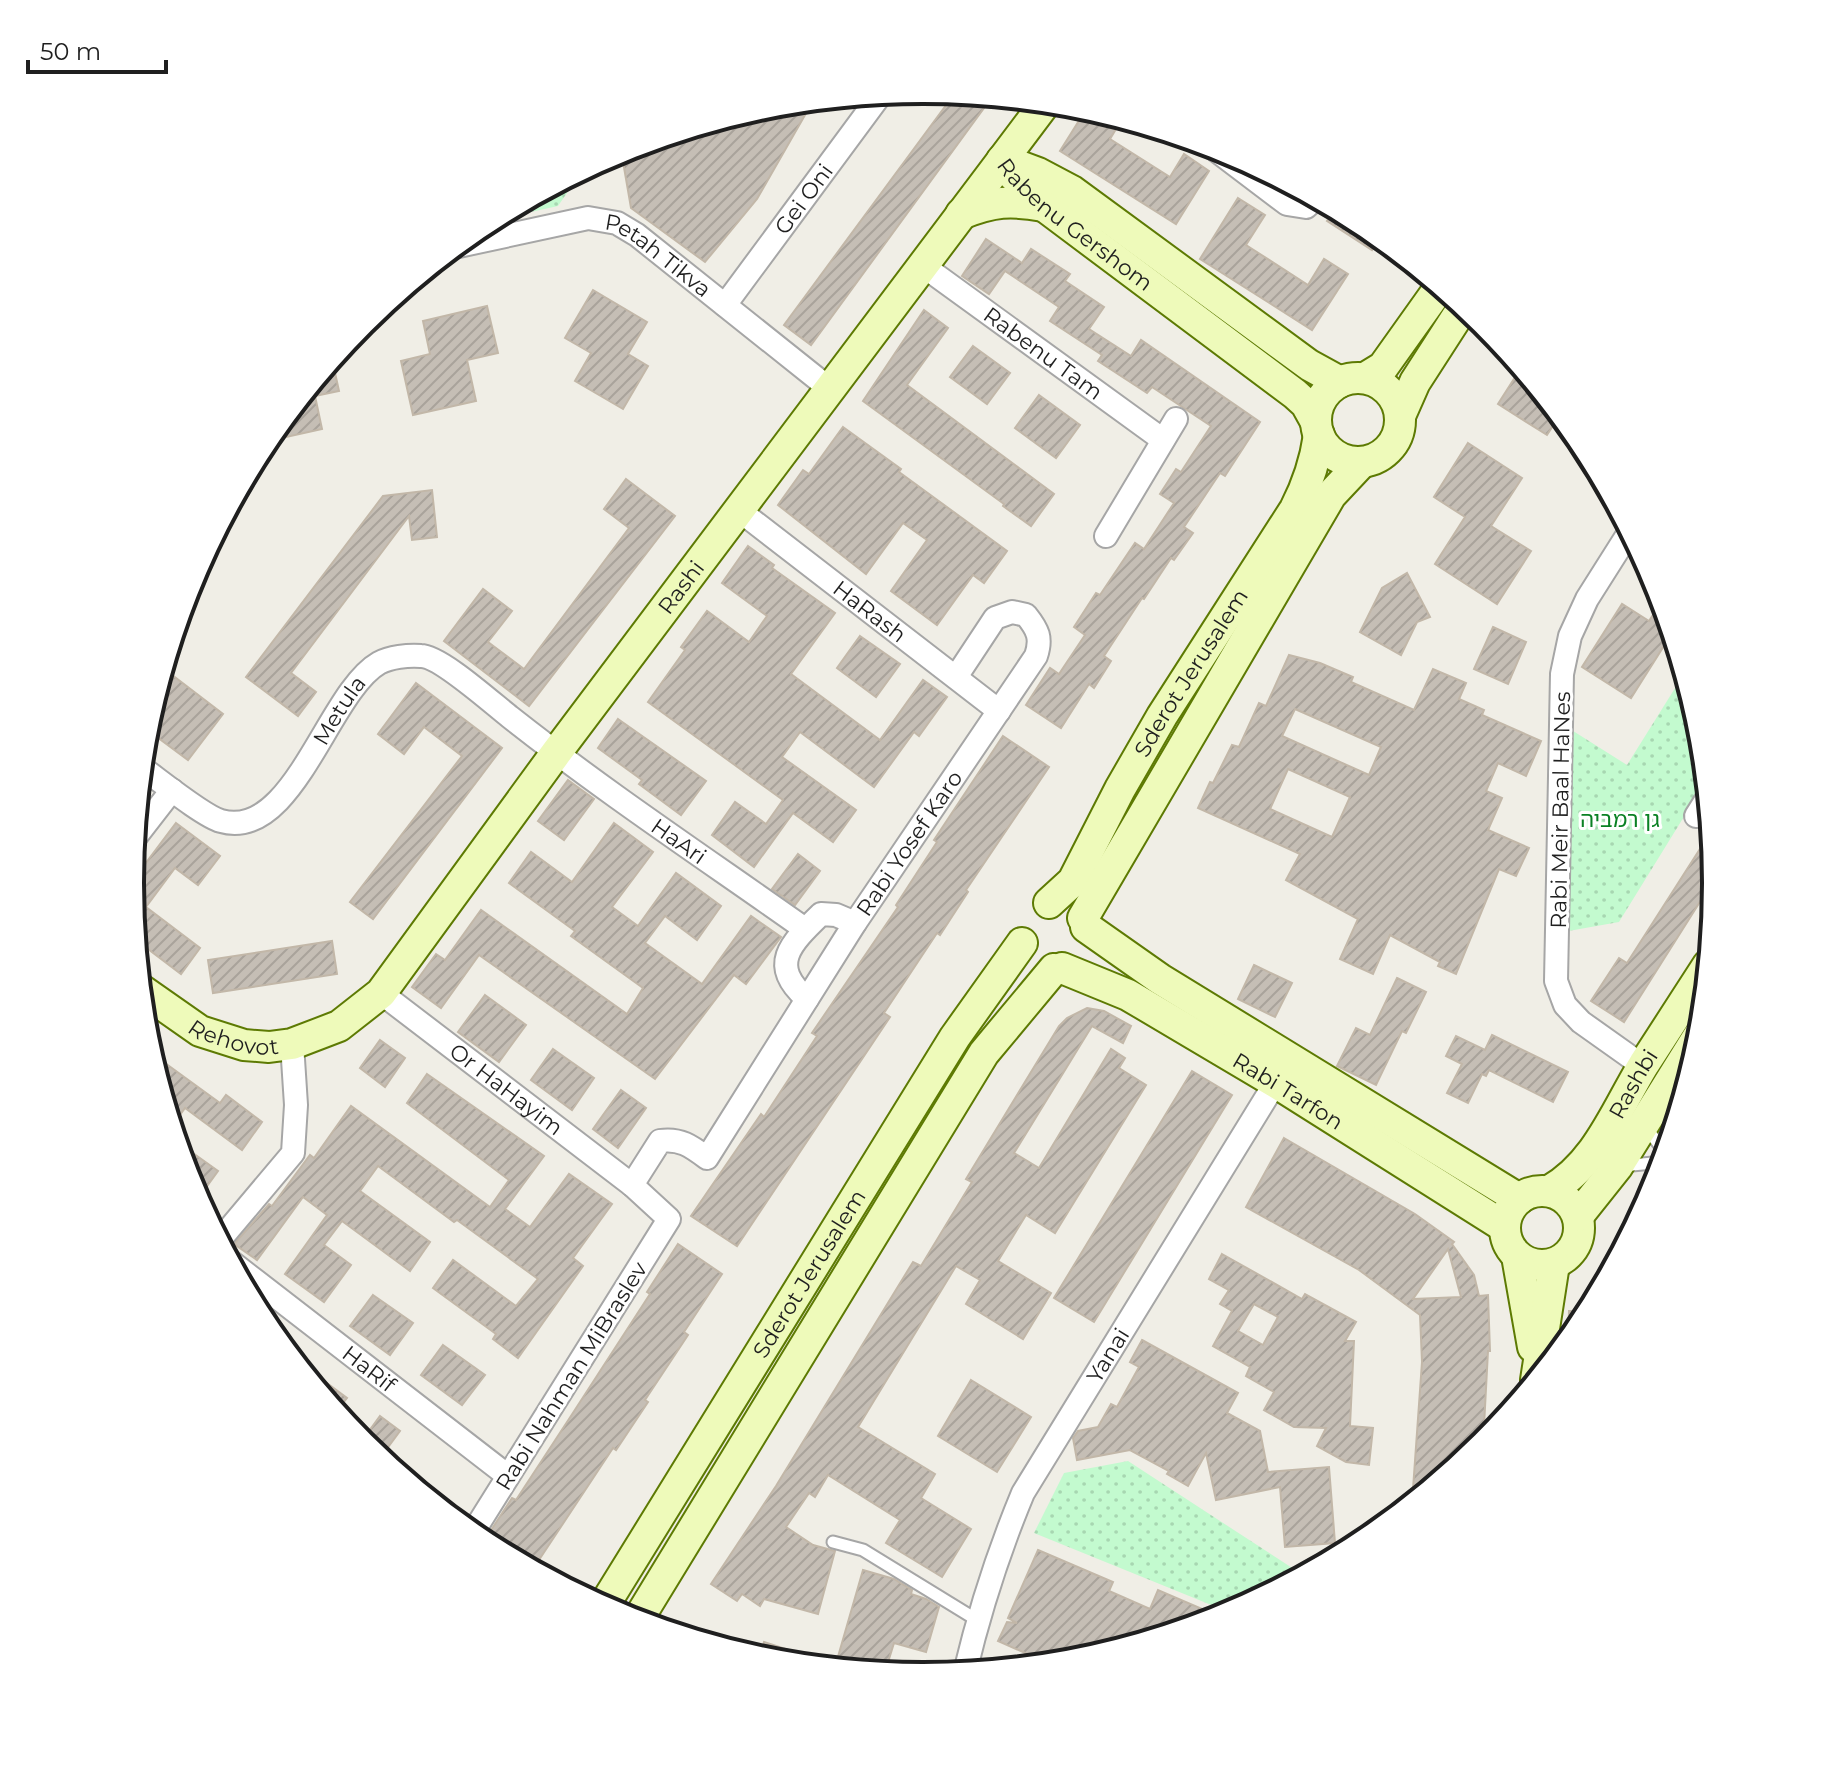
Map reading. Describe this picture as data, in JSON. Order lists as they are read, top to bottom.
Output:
{
  "streets": {
    "street": [
      "Gei Oni",
      "Rabenu Gershom",
      "Petah Tikva",
      "Rabenu Tam",
      "Rashi",
      "HaRash",
      "Sderot Jerusalem",
      "Metula",
      "Rabi Meir Baal HaNes",
      "HaAri",
      "Rabi Yosef Karo",
      "Rehovot",
      "Rashbi",
      "Or HaHayim",
      "Rabi Tarfon",
      "Yanai",
      "HaRif",
      "Rabi Nahman MiBraslev"
    ]
  },
  "crossings": [
    ["Gei Oni", "Petah Tikva"],
    ["Rabenu Gershom", "Rashi"],
    ["Rabenu Gershom", "Sderot Jerusalem"],
    ["Petah Tikva", "Rashi"],
    ["Rabenu Tam", "Rashi"],
    ["Rashi", "HaRash"],
    ["Rashi", "Metula"],
    ["Rashi", "HaAri"],
    ["Rashi", "Rehovot"],
    ["Rashi", "Or HaHayim"],
    ["HaRash", "Rabi Yosef Karo"],
    ["Sderot Jerusalem", "Rabi Tarfon"],
    ["Metula", "HaAri"],
    ["Rabi Meir Baal HaNes", "Rashbi"],
    ["Rabi Yosef Karo", "Or HaHayim"],
    ["Rashbi", "Rabi Tarfon"],
    ["Or HaHayim", "Rabi Nahman MiBraslev"],
    ["Rabi Tarfon", "Yanai"],
    ["HaRif", "Rabi Nahman MiBraslev"]
  ],
  "parks": ["גן רמביה"],
  "scale_bar": "50 m"
}
